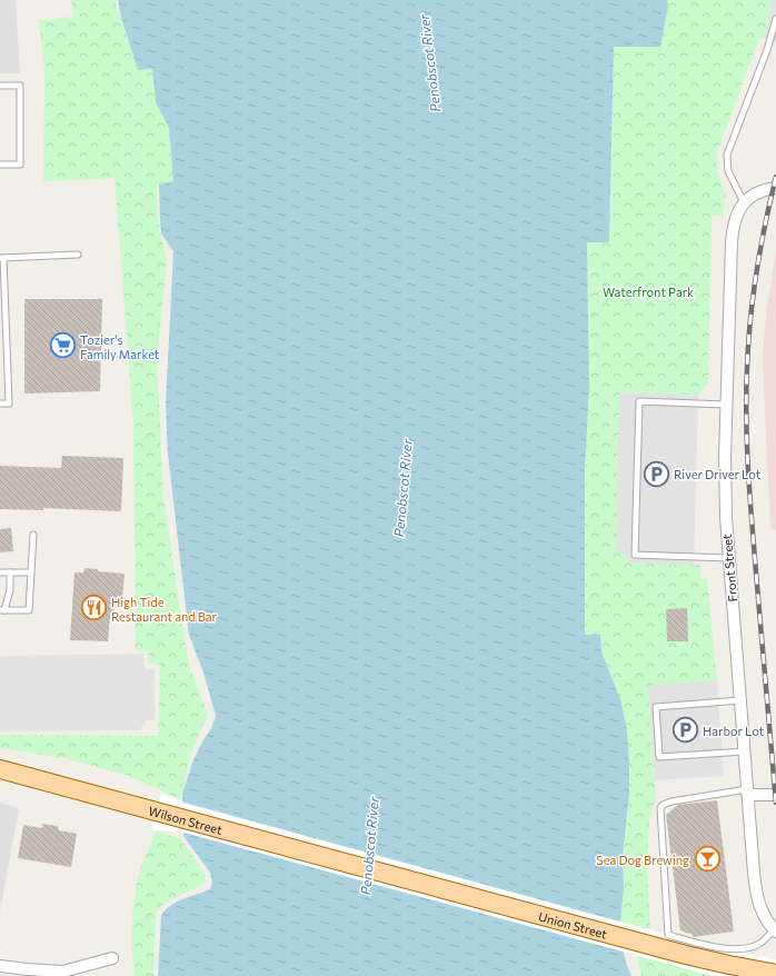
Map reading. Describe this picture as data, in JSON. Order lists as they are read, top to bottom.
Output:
{
  "streets": {
    "main road": ["Wilson Street", "Union Street"],
    "street": ["Front Street"]
  },
  "crossings": [
    ["Wilson Street", "Union Street"]
  ],
  "water": ["Penobscot River"],
  "parks": ["Waterfront Park"],
  "places": {
    "supermarket": ["Tozier's Family Market"],
    "parking": ["River Driver Lot", "Harbor Lot"],
    "restaurant": ["High Tide Restaurant and Bar"],
    "bar": ["Sea Dog Brewing"]
  }
}
